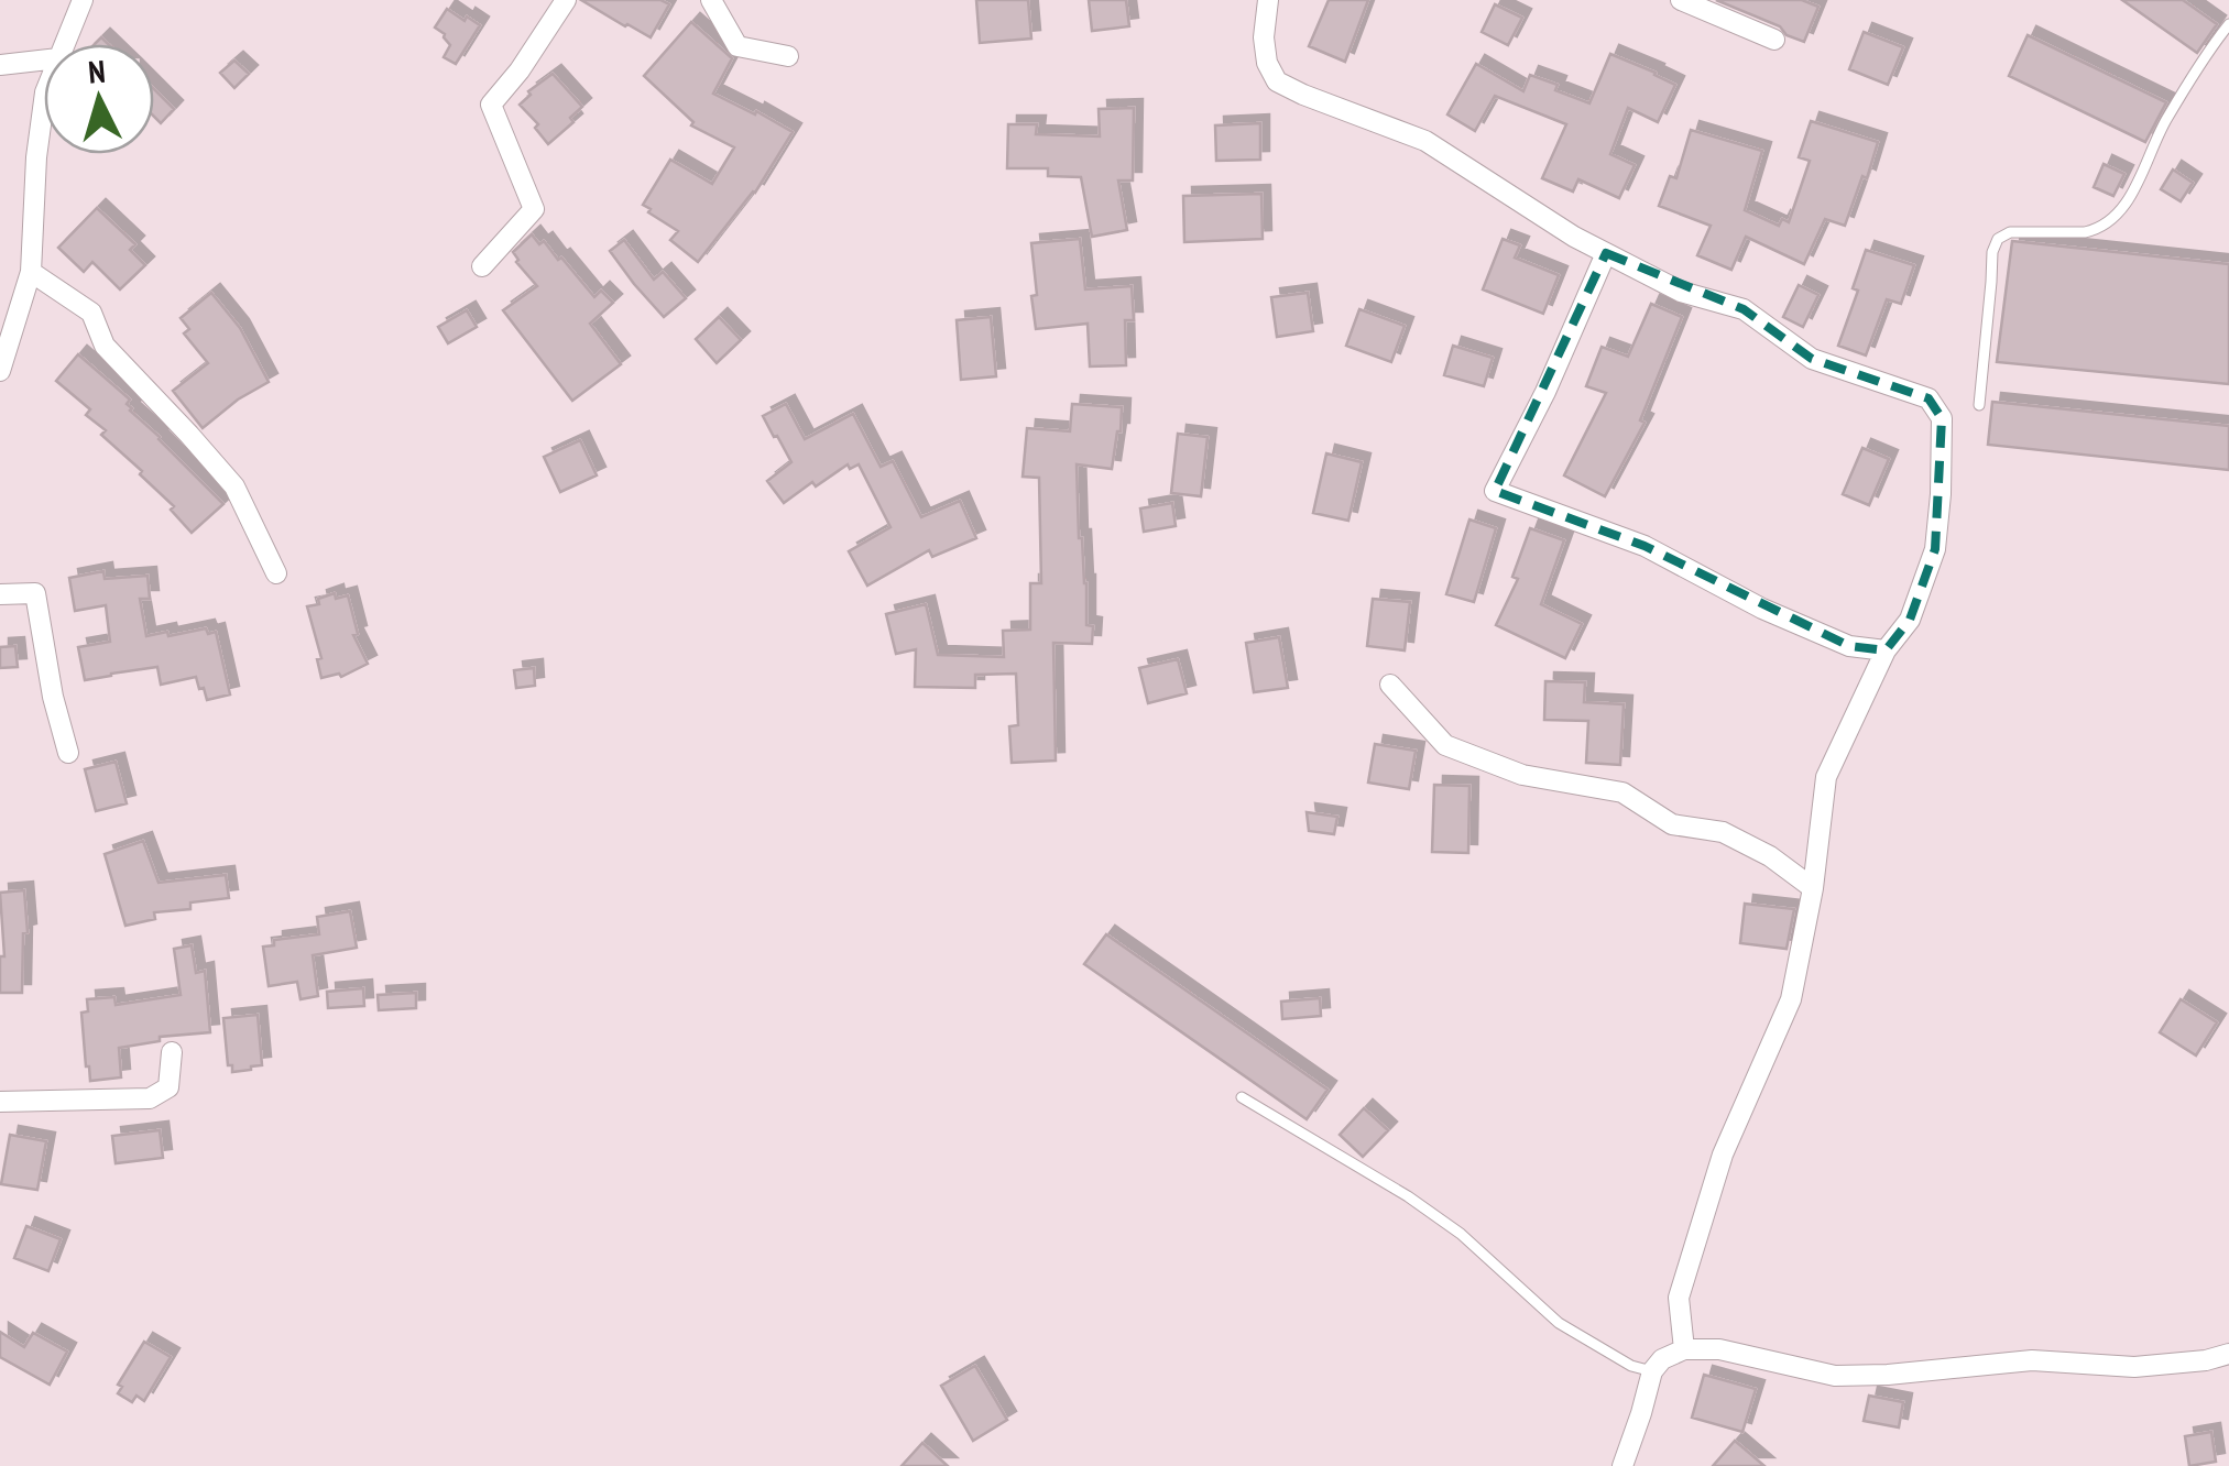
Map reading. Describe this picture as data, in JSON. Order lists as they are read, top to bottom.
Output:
{
  "north": "top"
}
